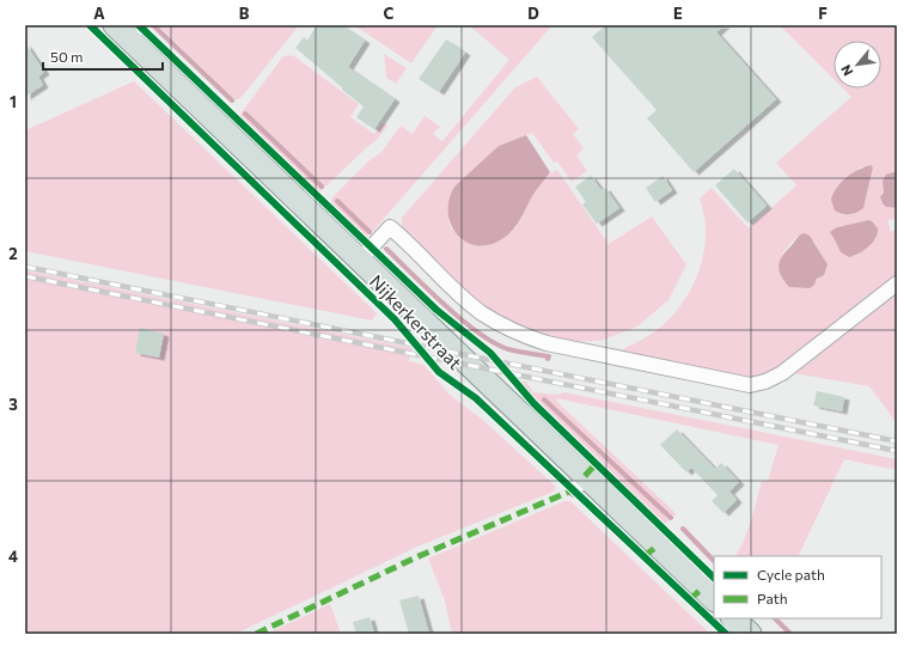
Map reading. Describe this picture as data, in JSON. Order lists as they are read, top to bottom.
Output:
{
  "streets": {
    "main road": ["Nijkerkerstraat"]
  },
  "legend": ["Cycle path", "Path"],
  "scale_bar": "50 m",
  "north": "bottom left",
  "grid": {
    "columns": [
      "A",
      "B",
      "C",
      "D",
      "E",
      "F"
    ],
    "rows": [
      "1",
      "2",
      "3",
      "4"
    ]
  }
}
